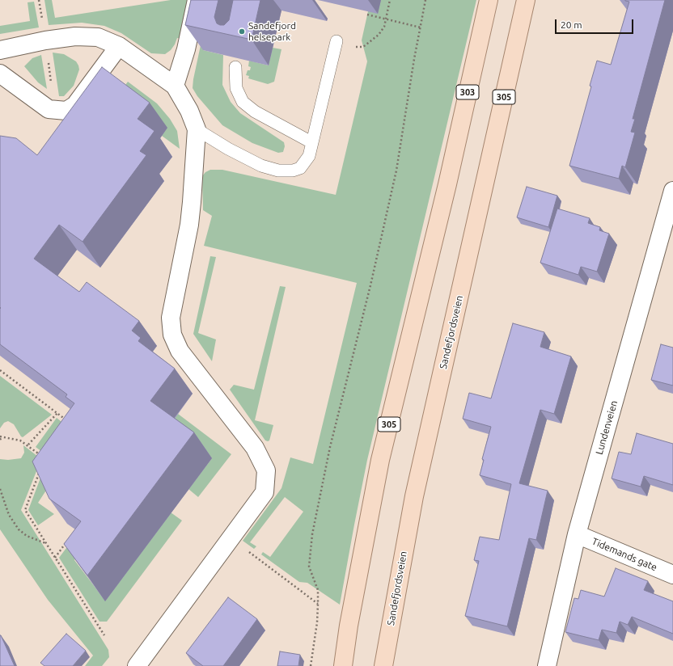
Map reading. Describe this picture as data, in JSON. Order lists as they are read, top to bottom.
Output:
{
  "streets": {
    "main road": ["303", "305", "Sandefjordsveien"],
    "street": ["Lundenveien", "Tidemands gate"]
  },
  "crossings": [
    ["303", "305"],
    ["Lundenveien", "Tidemands gate"]
  ],
  "places": ["Sandefjord helsepark"],
  "scale_bar": "20 m"
}
